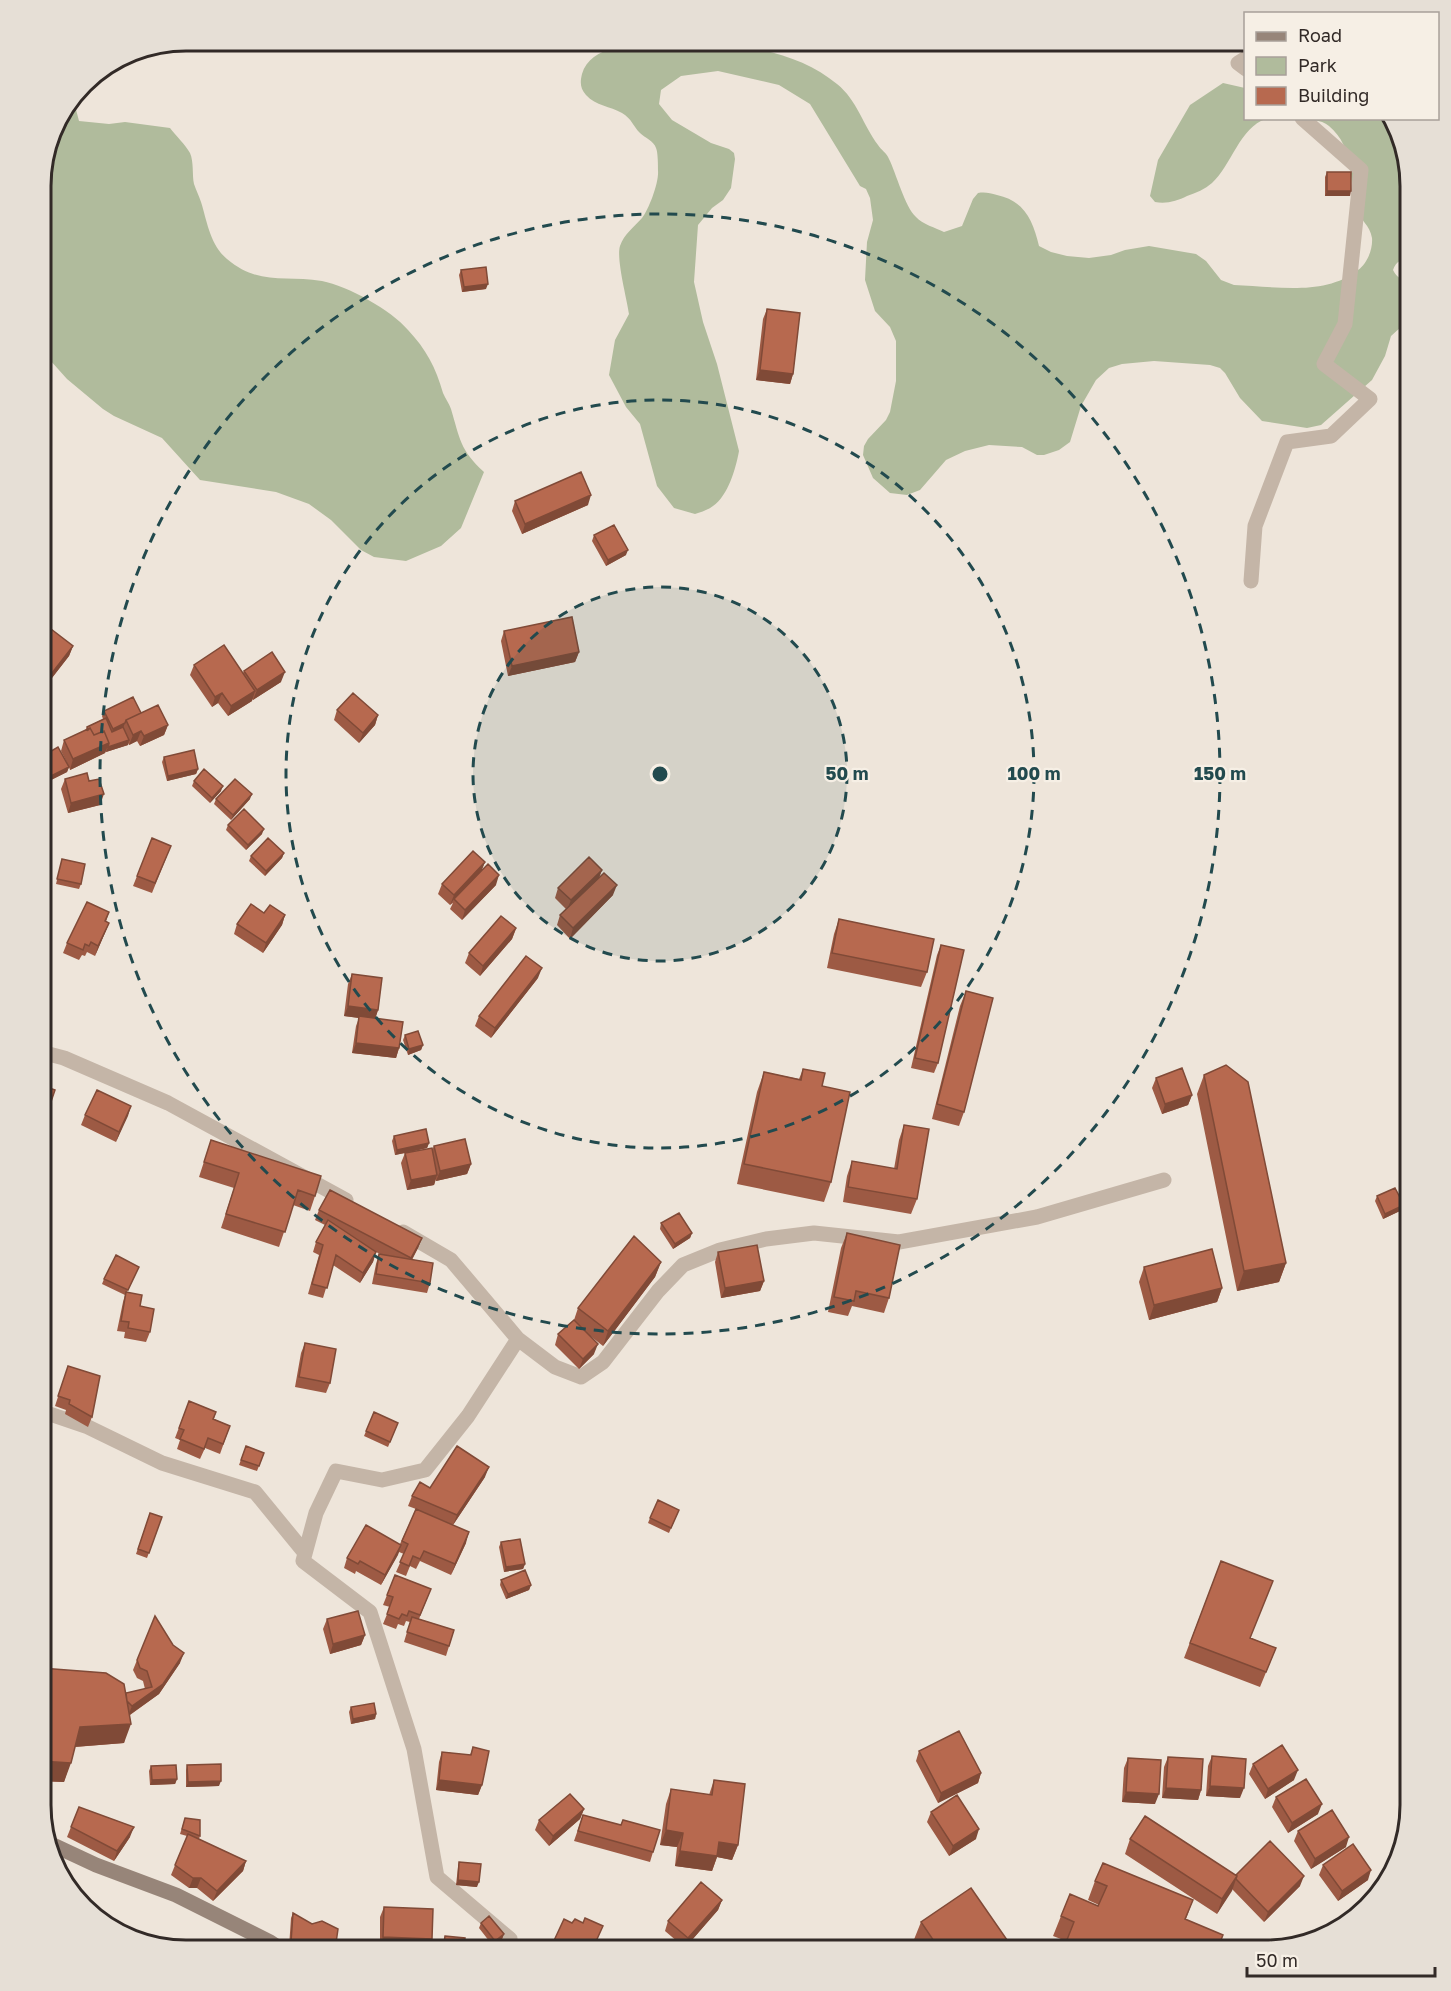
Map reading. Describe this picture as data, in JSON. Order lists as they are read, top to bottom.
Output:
{
  "legend": ["Road", "Park", "Building"],
  "scale_bar": "50 m",
  "rings": ["50 m", "100 m", "150 m"]
}
